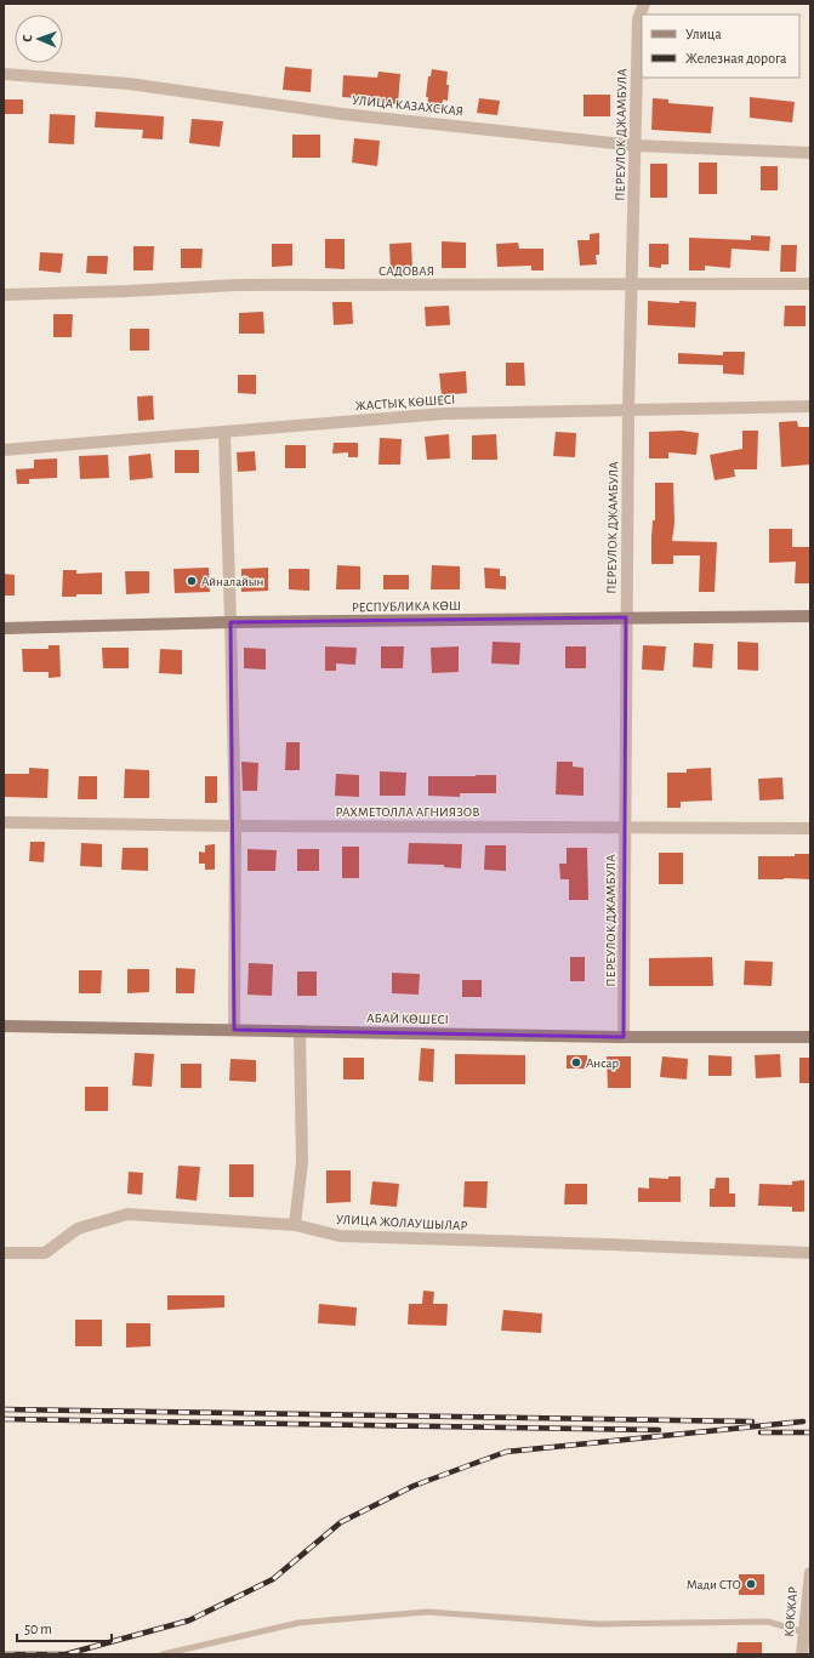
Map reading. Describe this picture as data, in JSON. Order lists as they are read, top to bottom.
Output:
{
  "streets": {
    "main road": ["РЕСПУБЛИКА КӨШ", "АБАЙ КӨШЕСІ"],
    "street": [
      "УЛИЦА КАЗАХСКАЯ",
      "ПЕРЕУЛОК ДЖАМБУЛА",
      "САДОВАЯ",
      "ЖАСТЫҚ КӨШЕСІ",
      "РАХМЕТОЛЛА АГНИЯЗОВ",
      "УЛИЦА ЖОЛАУШЫЛАР",
      "КӨКЖАР"
    ]
  },
  "crossings": [
    ["УЛИЦА КАЗАХСКАЯ", "ПЕРЕУЛОК ДЖАМБУЛА"],
    ["ПЕРЕУЛОК ДЖАМБУЛА", "САДОВАЯ"],
    ["ПЕРЕУЛОК ДЖАМБУЛА", "ЖАСТЫҚ КӨШЕСІ"],
    ["ПЕРЕУЛОК ДЖАМБУЛА", "РЕСПУБЛИКА КӨШ"],
    ["ПЕРЕУЛОК ДЖАМБУЛА", "РАХМЕТОЛЛА АГНИЯЗОВ"],
    ["ПЕРЕУЛОК ДЖАМБУЛА", "АБАЙ КӨШЕСІ"]
  ],
  "places": ["Айналайын", "Ансар", "Мади СТО"],
  "legend": ["Улица", "Железная дорога"],
  "scale_bar": "50 m",
  "north": "left"
}
